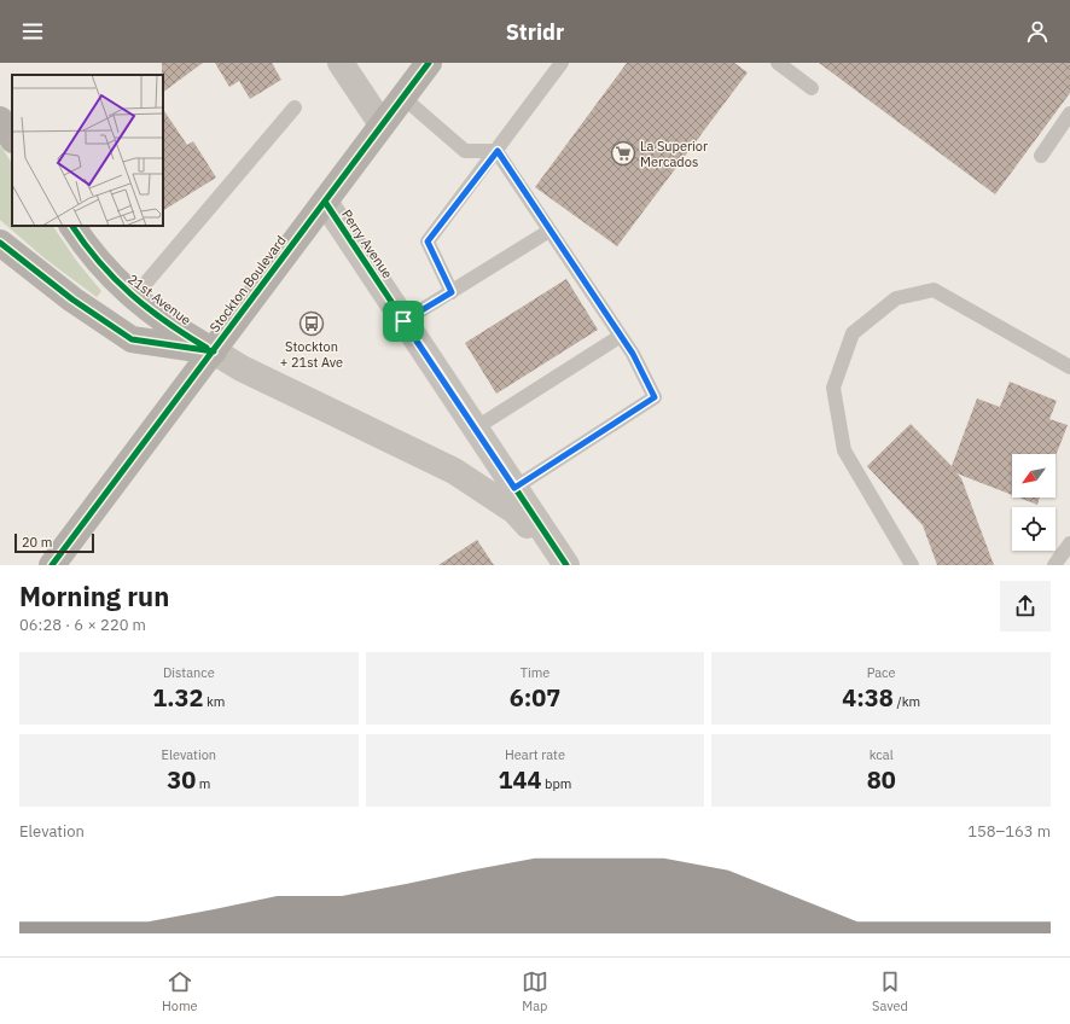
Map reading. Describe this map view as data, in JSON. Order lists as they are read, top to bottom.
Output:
{
  "streets": {
    "main road": ["Stockton Boulevard", "21st Avenue"],
    "street": ["Perry Avenue"]
  },
  "crossings": [
    ["Perry Avenue", "Stockton Boulevard"],
    ["Perry Avenue", "21st Avenue"],
    ["Stockton Boulevard", "21st Avenue"]
  ],
  "places": {
    "supermarket": ["La Superior Mercados"],
    "bus stop": ["Stockton + 21st Ave"]
  },
  "scale_bar": "20 m",
  "north": "bottom left",
  "page": {
    "header": "Stridr",
    "scale": "20 m",
    "heading": ["Morning run", "06:28 · 6 × 220 m"],
    "stats": [
      ["Distance", "1.32 km"],
      ["Time", "6:07"],
      ["Pace", "4:38 /km"],
      ["Elevation", "30 m"],
      ["Heart rate", "144 bpm"],
      ["kcal", "80"]
    ],
    "chart": ["Elevation", "158–163 m"],
    "tabs": ["Home", "Map", "Saved"]
  }
}
